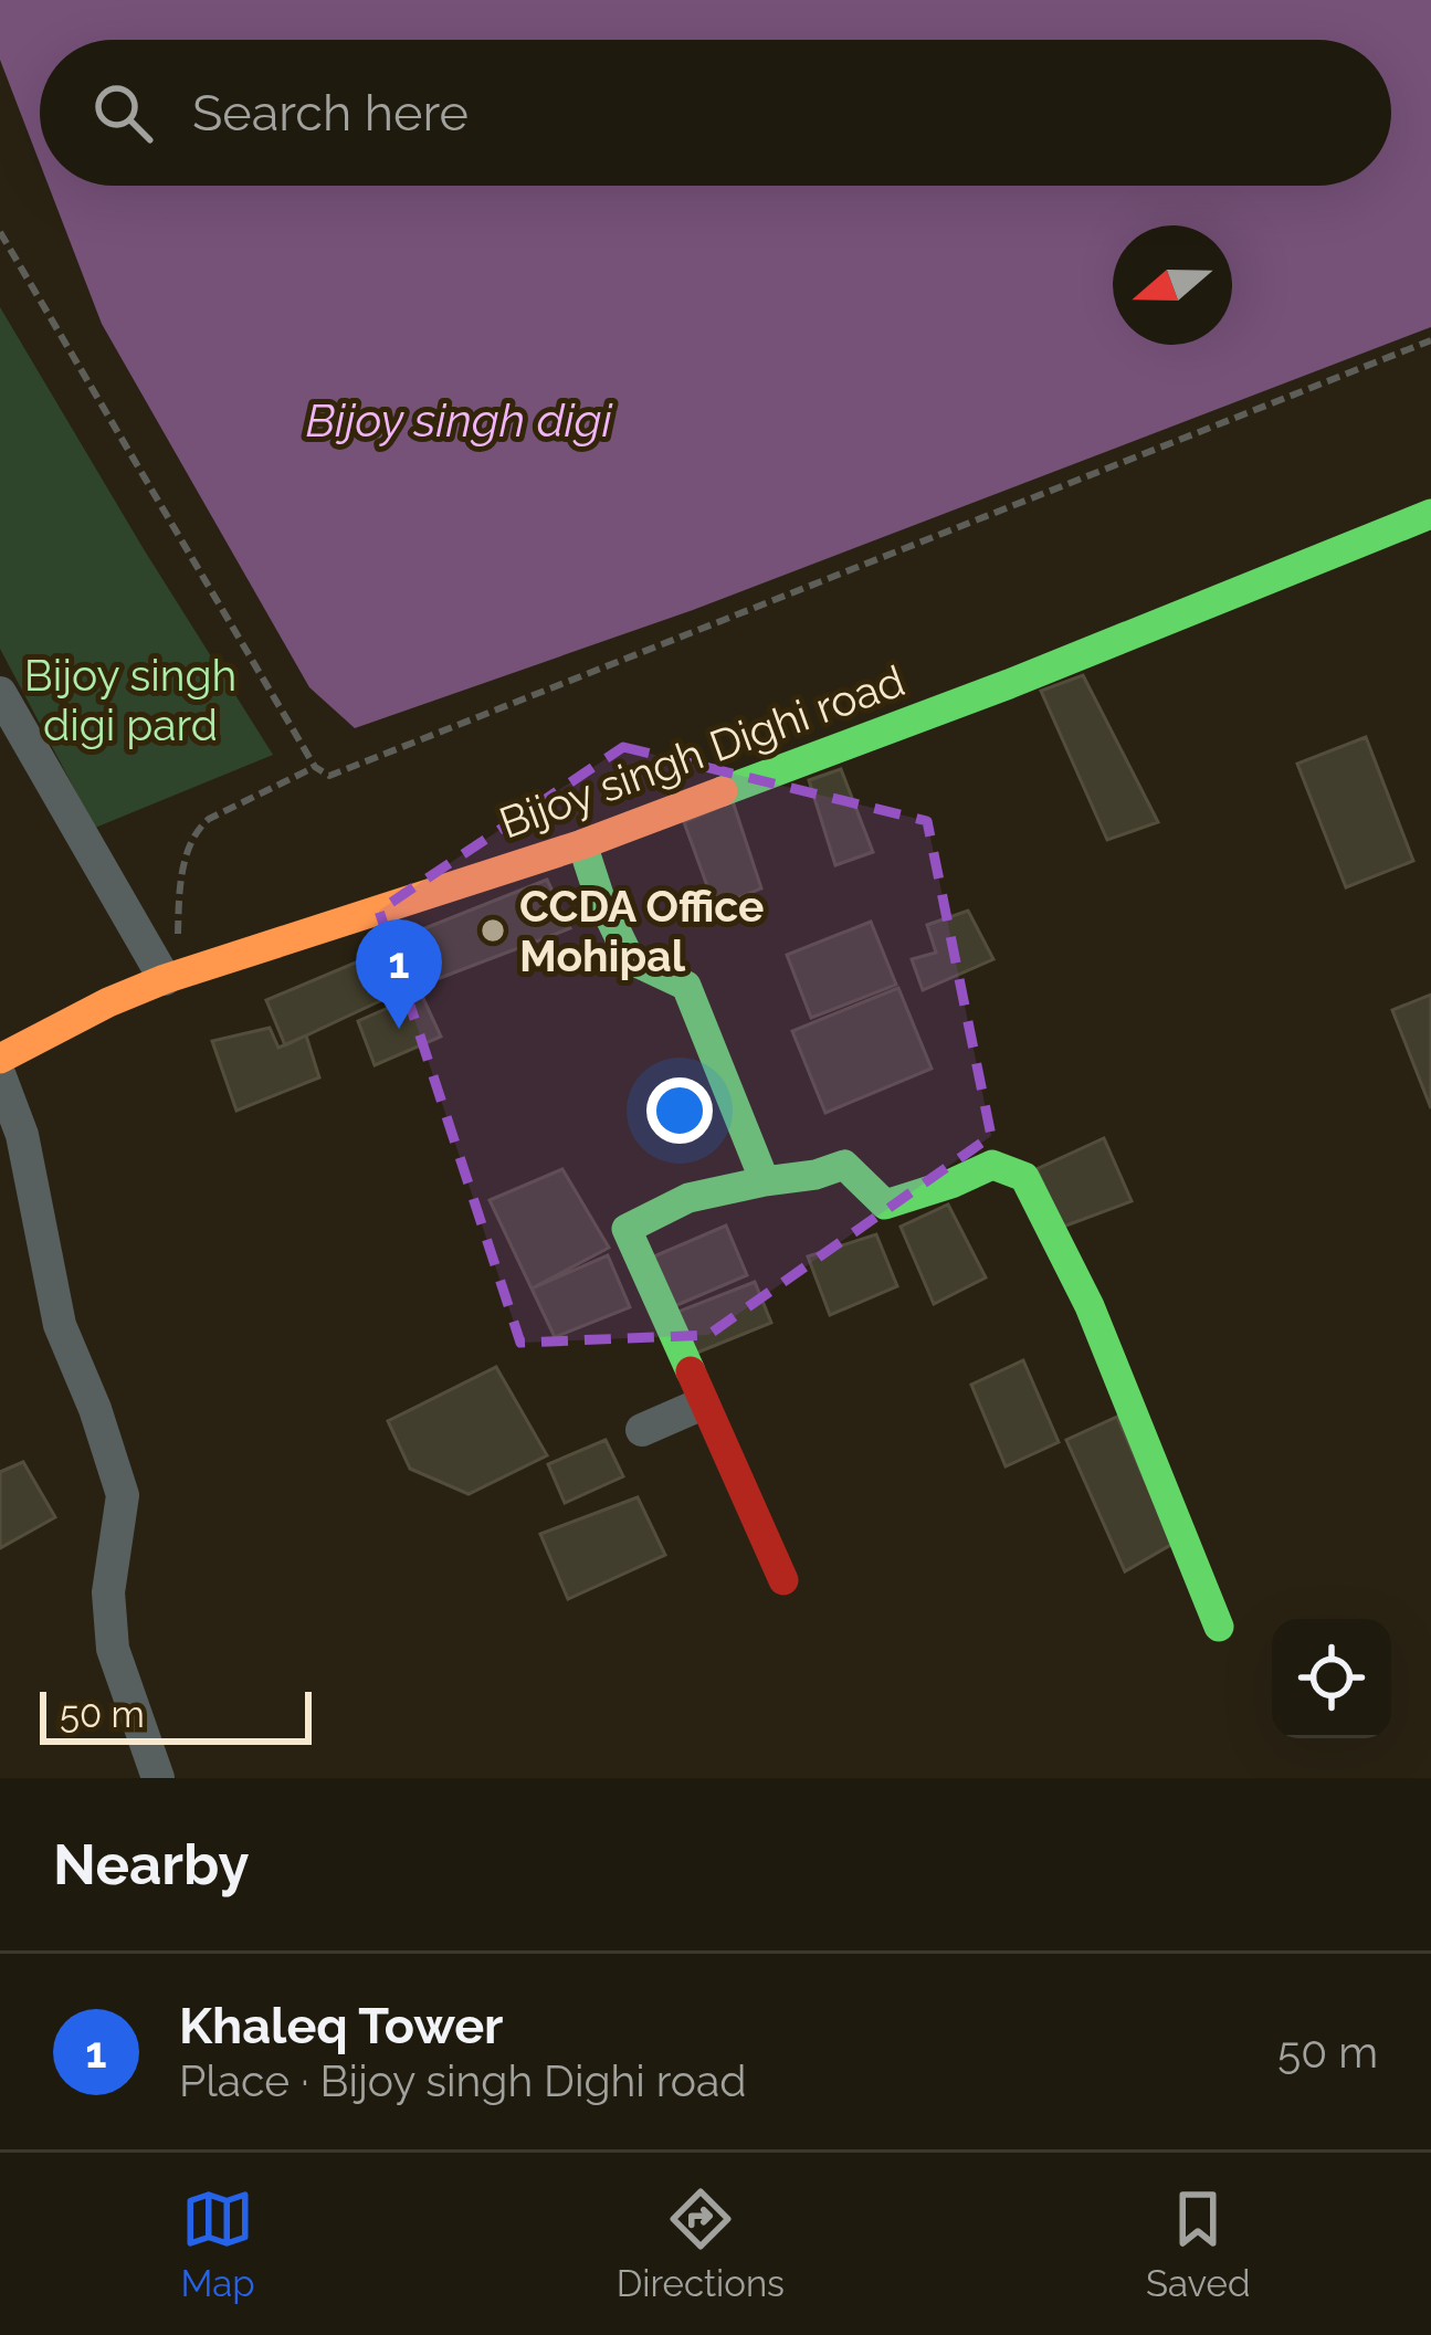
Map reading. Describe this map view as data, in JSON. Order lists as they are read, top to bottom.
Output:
{
  "streets": {
    "street": ["Bijoy singh Dighi road"]
  },
  "water": ["Bijoy singh digi"],
  "parks": ["Bijoy singh digi pard"],
  "places": ["CCDA Office Mohipal"],
  "scale_bar": "50 m",
  "north": "left",
  "page": {
    "search": "Search here",
    "pins": "1",
    "scale": "50 m",
    "heading": "Nearby",
    "list": [
      {
        "mark": "1",
        "name": "Khaleq Tower",
        "note": "Place · Bijoy singh Dighi road",
        "value": "50 m"
      }
    ],
    "nav": ["Map", "Directions", "Saved"]
  }
}
